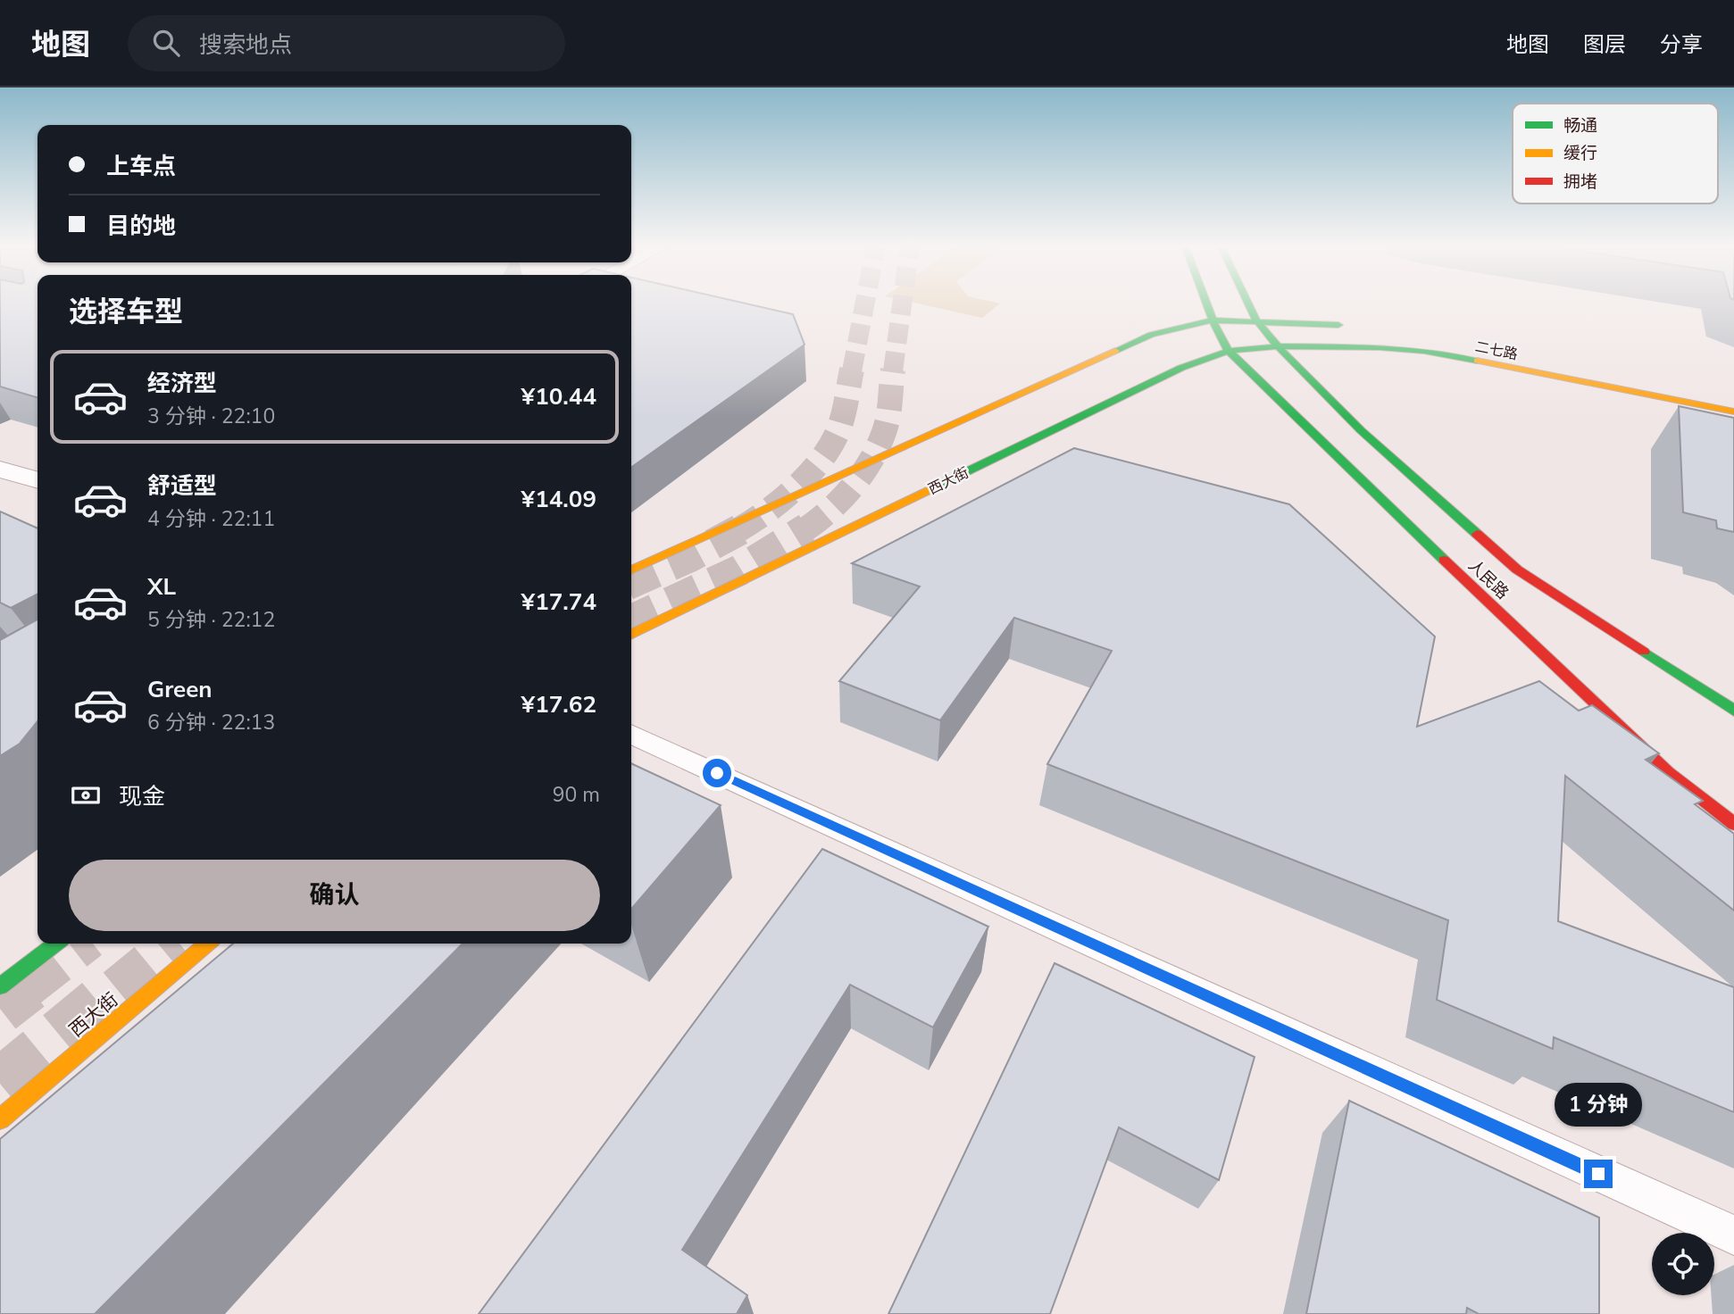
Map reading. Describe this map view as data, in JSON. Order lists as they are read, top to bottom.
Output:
{
  "streets": {
    "main road": ["二七路", "西大街", "人民路"]
  },
  "crossings": [
    ["二七路", "西大街"],
    ["二七路", "人民路"],
    ["西大街", "人民路"]
  ],
  "legend": ["畅通", "缓行", "拥堵"],
  "page": {
    "header": "地图",
    "search": "搜索地点",
    "nav": ["地图", "图层", "分享"],
    "banner": ["上车点", "目的地"],
    "heading": "选择车型",
    "list": [
      {
        "name": "经济型",
        "note": "3 分钟 · 22:10",
        "value": "¥10.44"
      },
      {
        "name": "舒适型",
        "note": "4 分钟 · 22:11",
        "value": "¥14.09"
      },
      {
        "name": "XL",
        "note": "5 分钟 · 22:12",
        "value": "¥17.74"
      },
      {
        "name": "Green",
        "note": "6 分钟 · 22:13",
        "value": "¥17.62"
      }
    ],
    "pay": ["现金", "90 m"],
    "buttons": "确认",
    "bubble": "1 分钟"
  }
}
